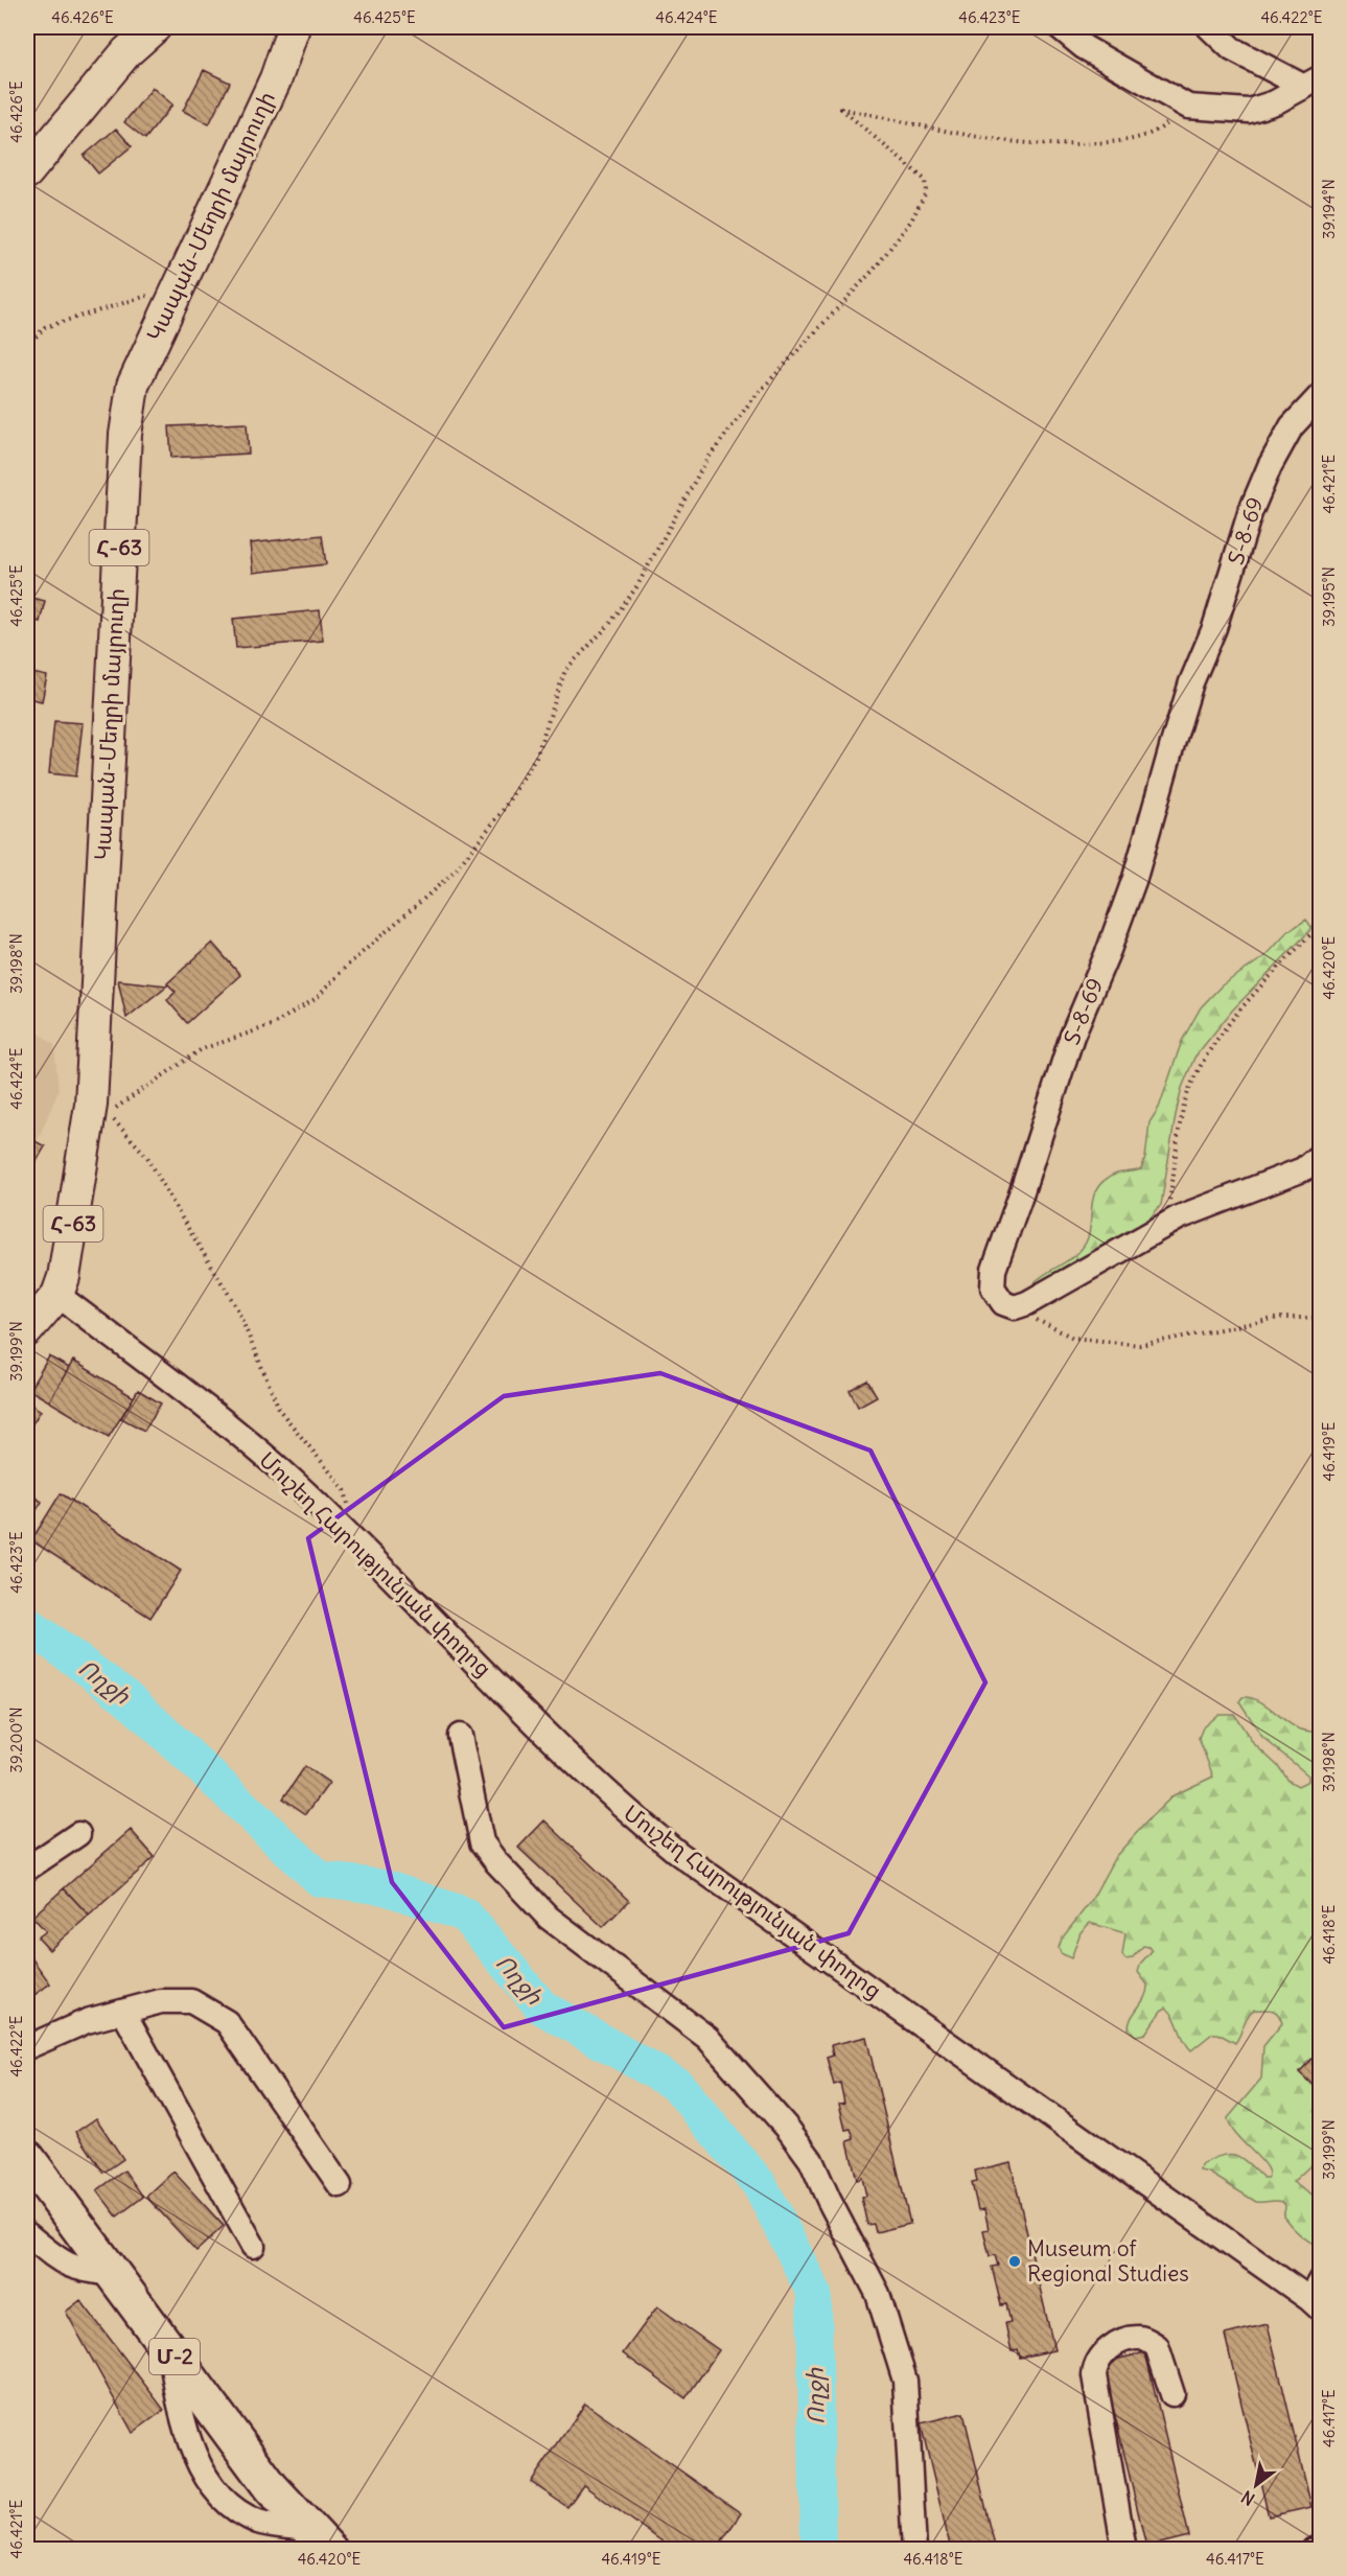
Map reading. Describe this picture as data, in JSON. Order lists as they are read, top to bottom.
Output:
{
  "streets": {
    "highway": ["Մ-2"],
    "main road": ["Կապան-Մեղրի մայրուղի", "Հ-63"],
    "street": ["Տ-8-69", "Մուշեղ Հարությունյան փողոց"]
  },
  "crossings": [
    ["Կապան-Մեղրի մայրուղի", "Մուշեղ Հարությունյան փողոց"]
  ],
  "water": ["Ողջի"],
  "places": ["Museum of Regional Studies"],
  "north": "bottom left",
  "coordinates": [
    "46.426°E",
    "46.425°E",
    "46.424°E",
    "46.423°E",
    "46.422°E",
    "39.194°N",
    "46.421°E",
    "39.195°N",
    "39.198°N",
    "46.420°E",
    "39.199°N",
    "46.419°E",
    "39.200°N",
    "46.418°E",
    "46.417°E"
  ]
}
